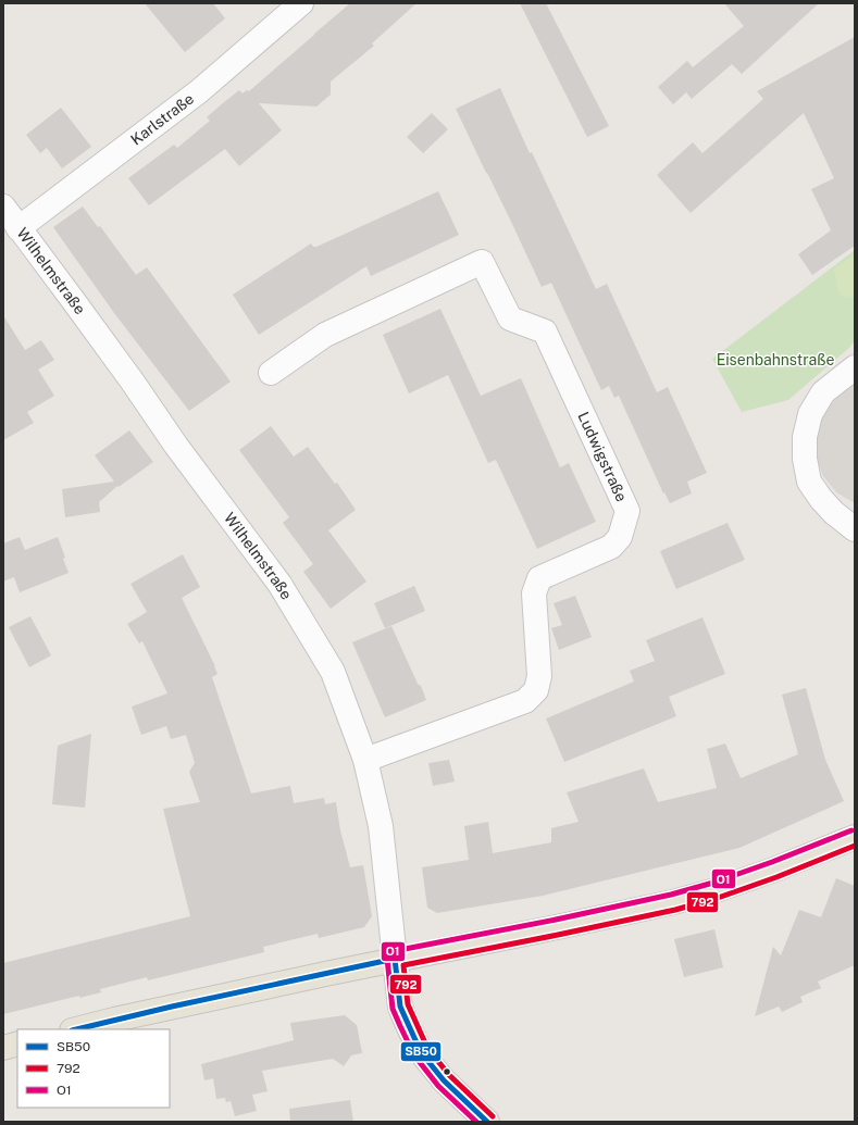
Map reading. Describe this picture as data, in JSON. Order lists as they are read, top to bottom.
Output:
{
  "streets": {
    "street": ["Karlstraße", "Wilhelmstraße", "Ludwigstraße"]
  },
  "crossings": [
    ["Karlstraße", "Wilhelmstraße"],
    ["Wilhelmstraße", "Ludwigstraße"]
  ],
  "parks": ["Eisenbahnstraße"],
  "lines": ["transit line O1", "transit line 792", "transit line SB50"],
  "legend": ["SB50", "792", "O1"]
}
